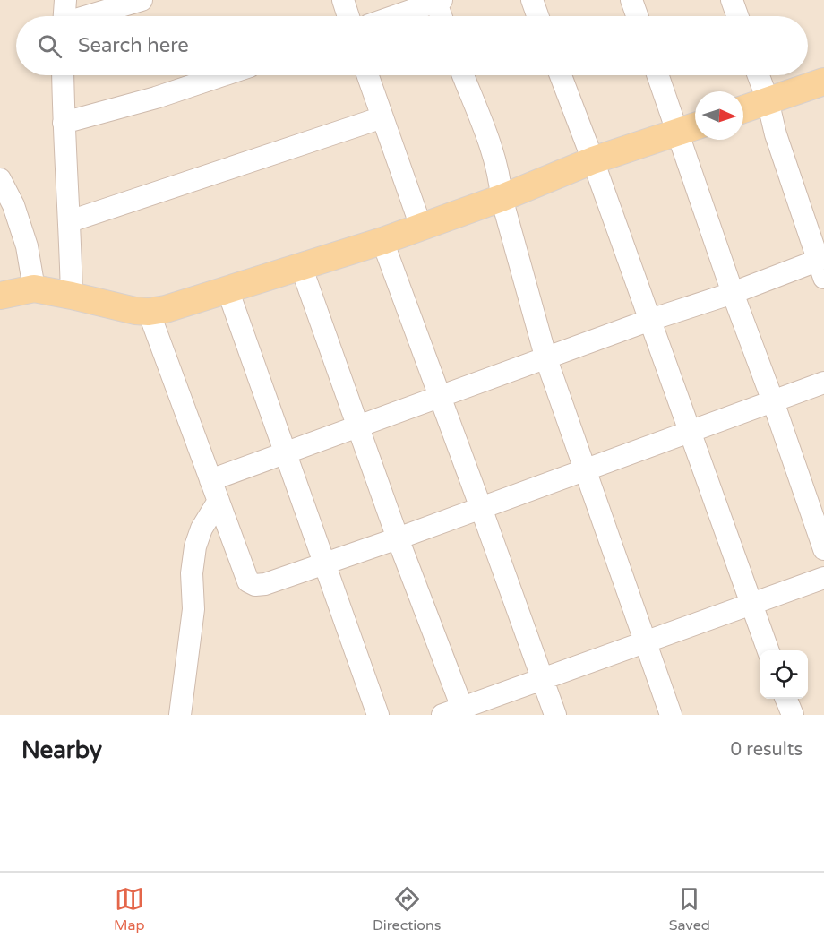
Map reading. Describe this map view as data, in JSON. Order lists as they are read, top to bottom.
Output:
{
  "north": "right",
  "page": {
    "search": "Search here",
    "heading": ["Nearby", "0 results"],
    "nav": ["Map", "Directions", "Saved"]
  }
}
